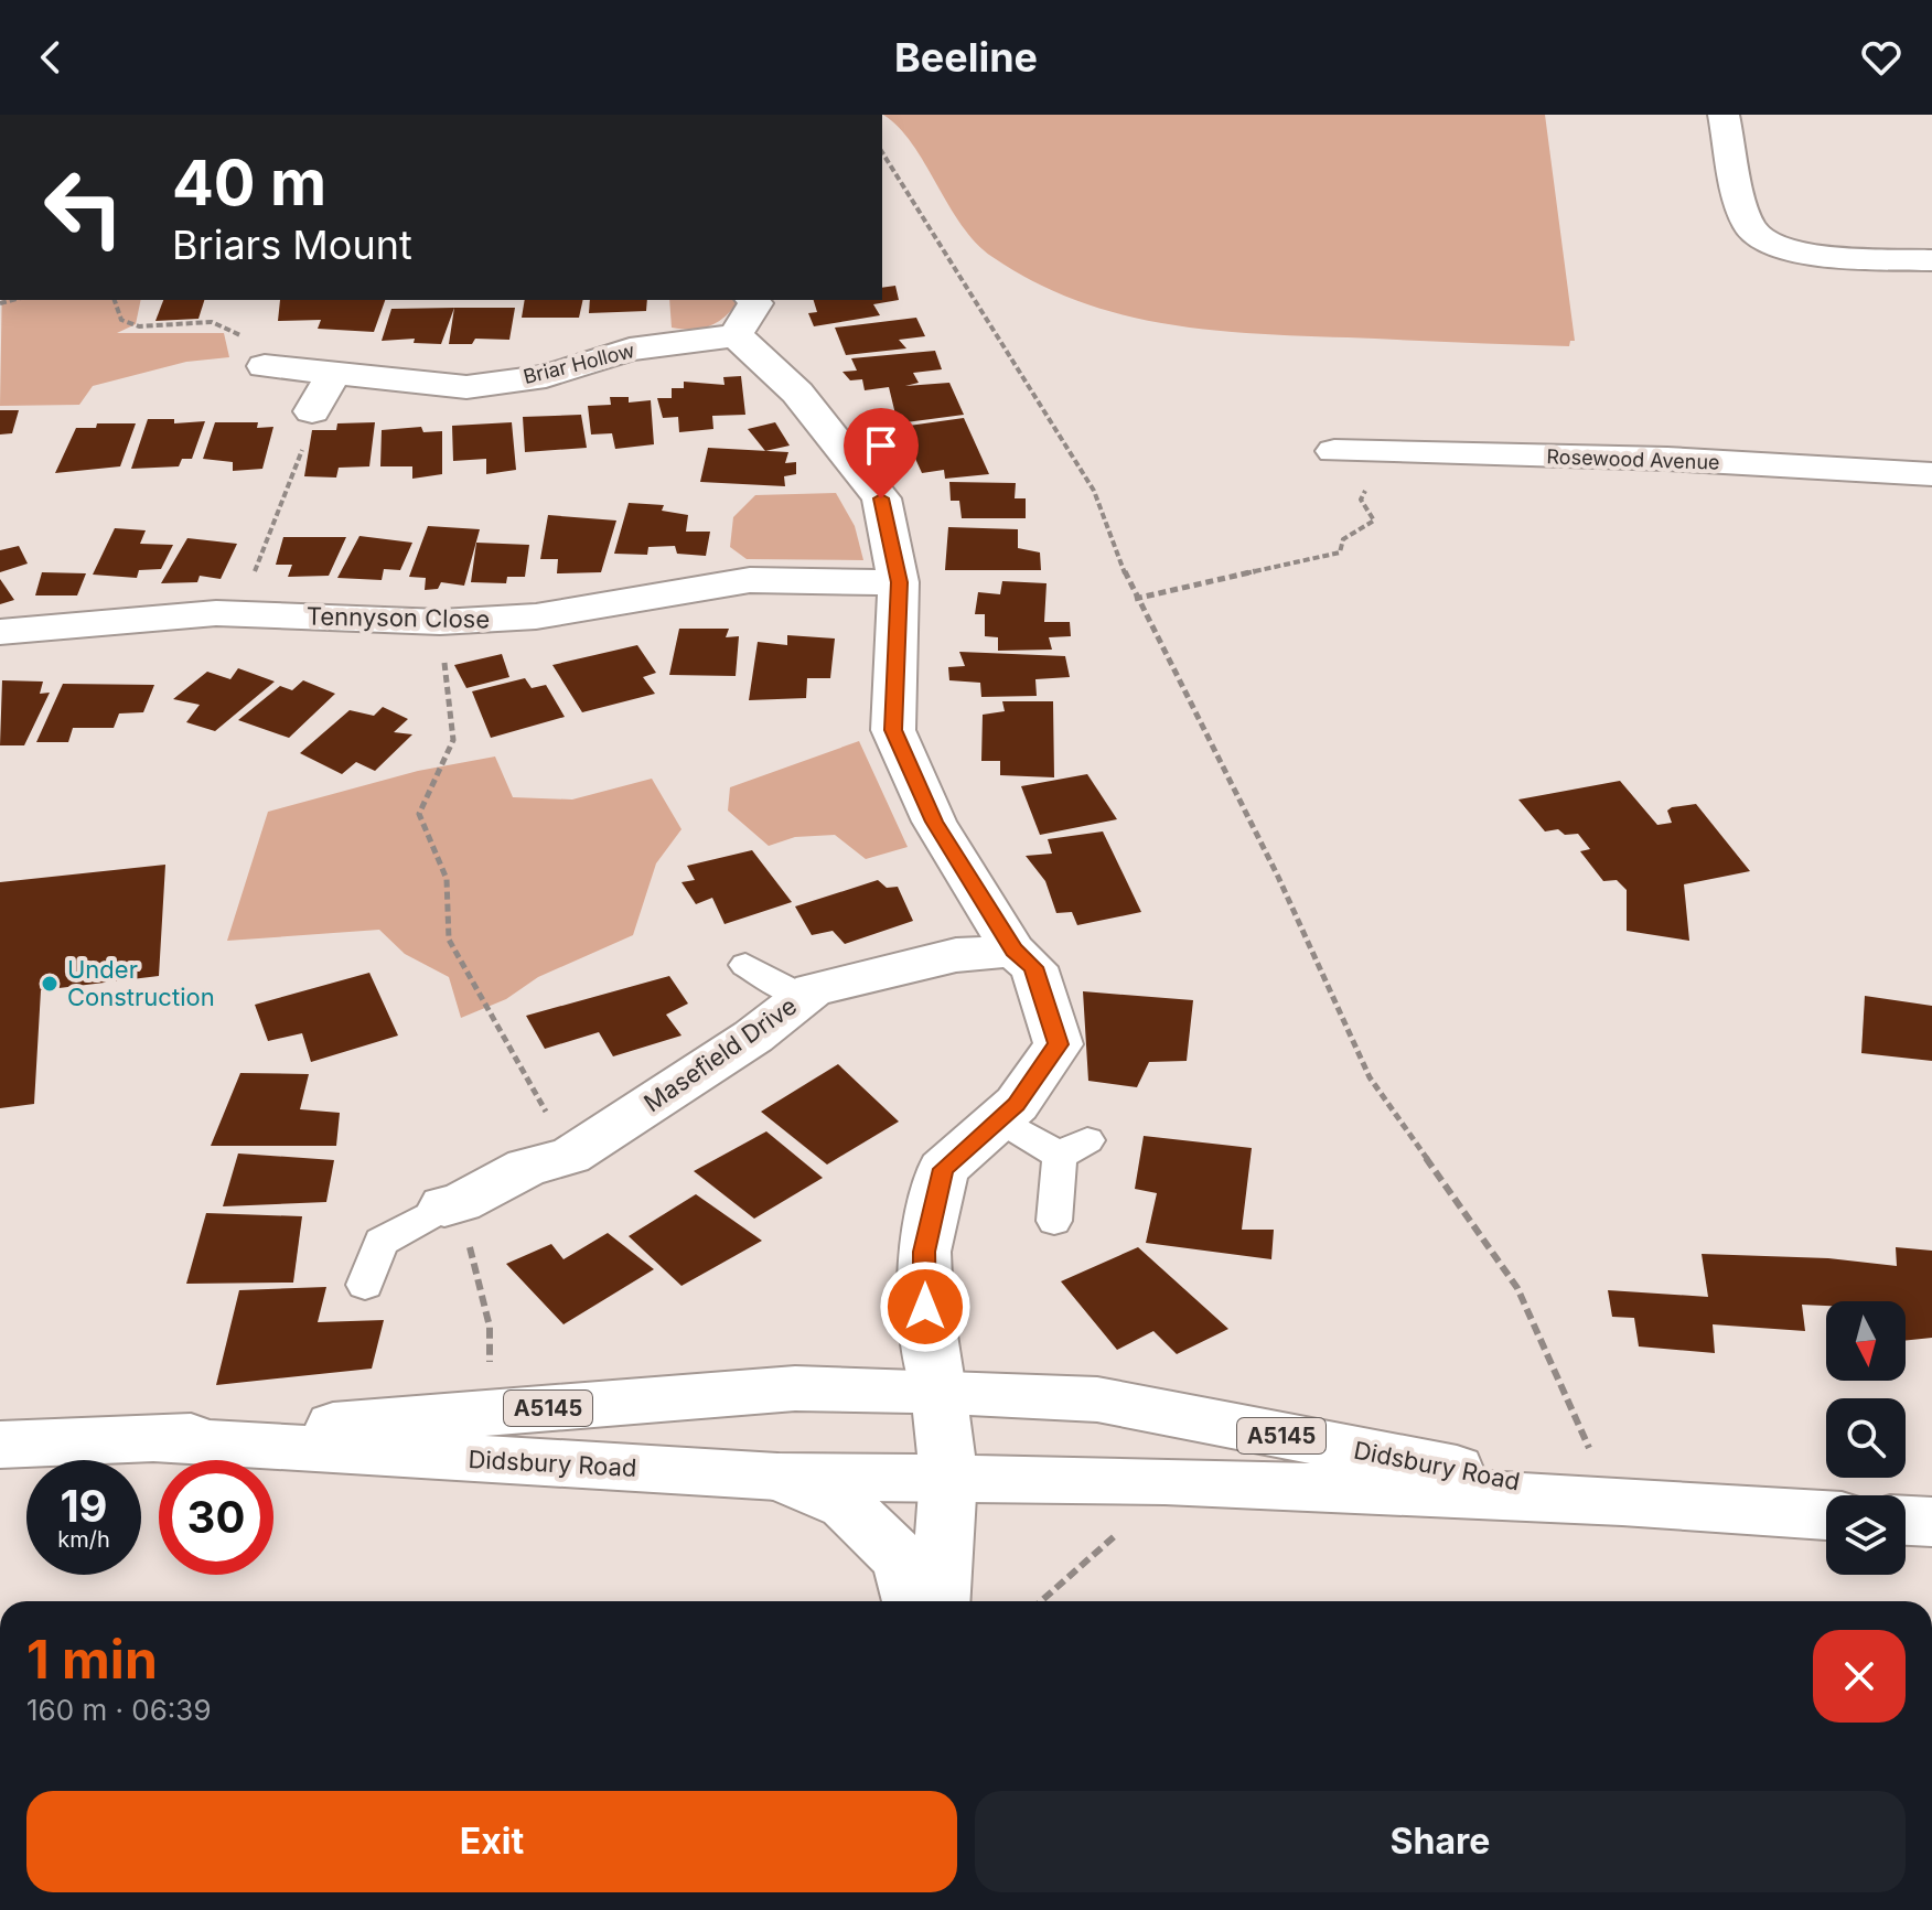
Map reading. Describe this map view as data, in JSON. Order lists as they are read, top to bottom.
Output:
{
  "streets": {
    "street": [
      "Briar Hollow",
      "Rosewood Avenue",
      "Tennyson Close",
      "Masefield Drive",
      "A5145",
      "Didsbury Road"
    ]
  },
  "places": ["Under Construction"],
  "north": "bottom",
  "page": {
    "header": "Beeline",
    "turn": ["40 m", "Briars Mount"],
    "speed": "19 km/h",
    "limit": "30",
    "heading": ["1 min", "160 m · 06:39"],
    "buttons": ["Exit", "Share"]
  }
}
